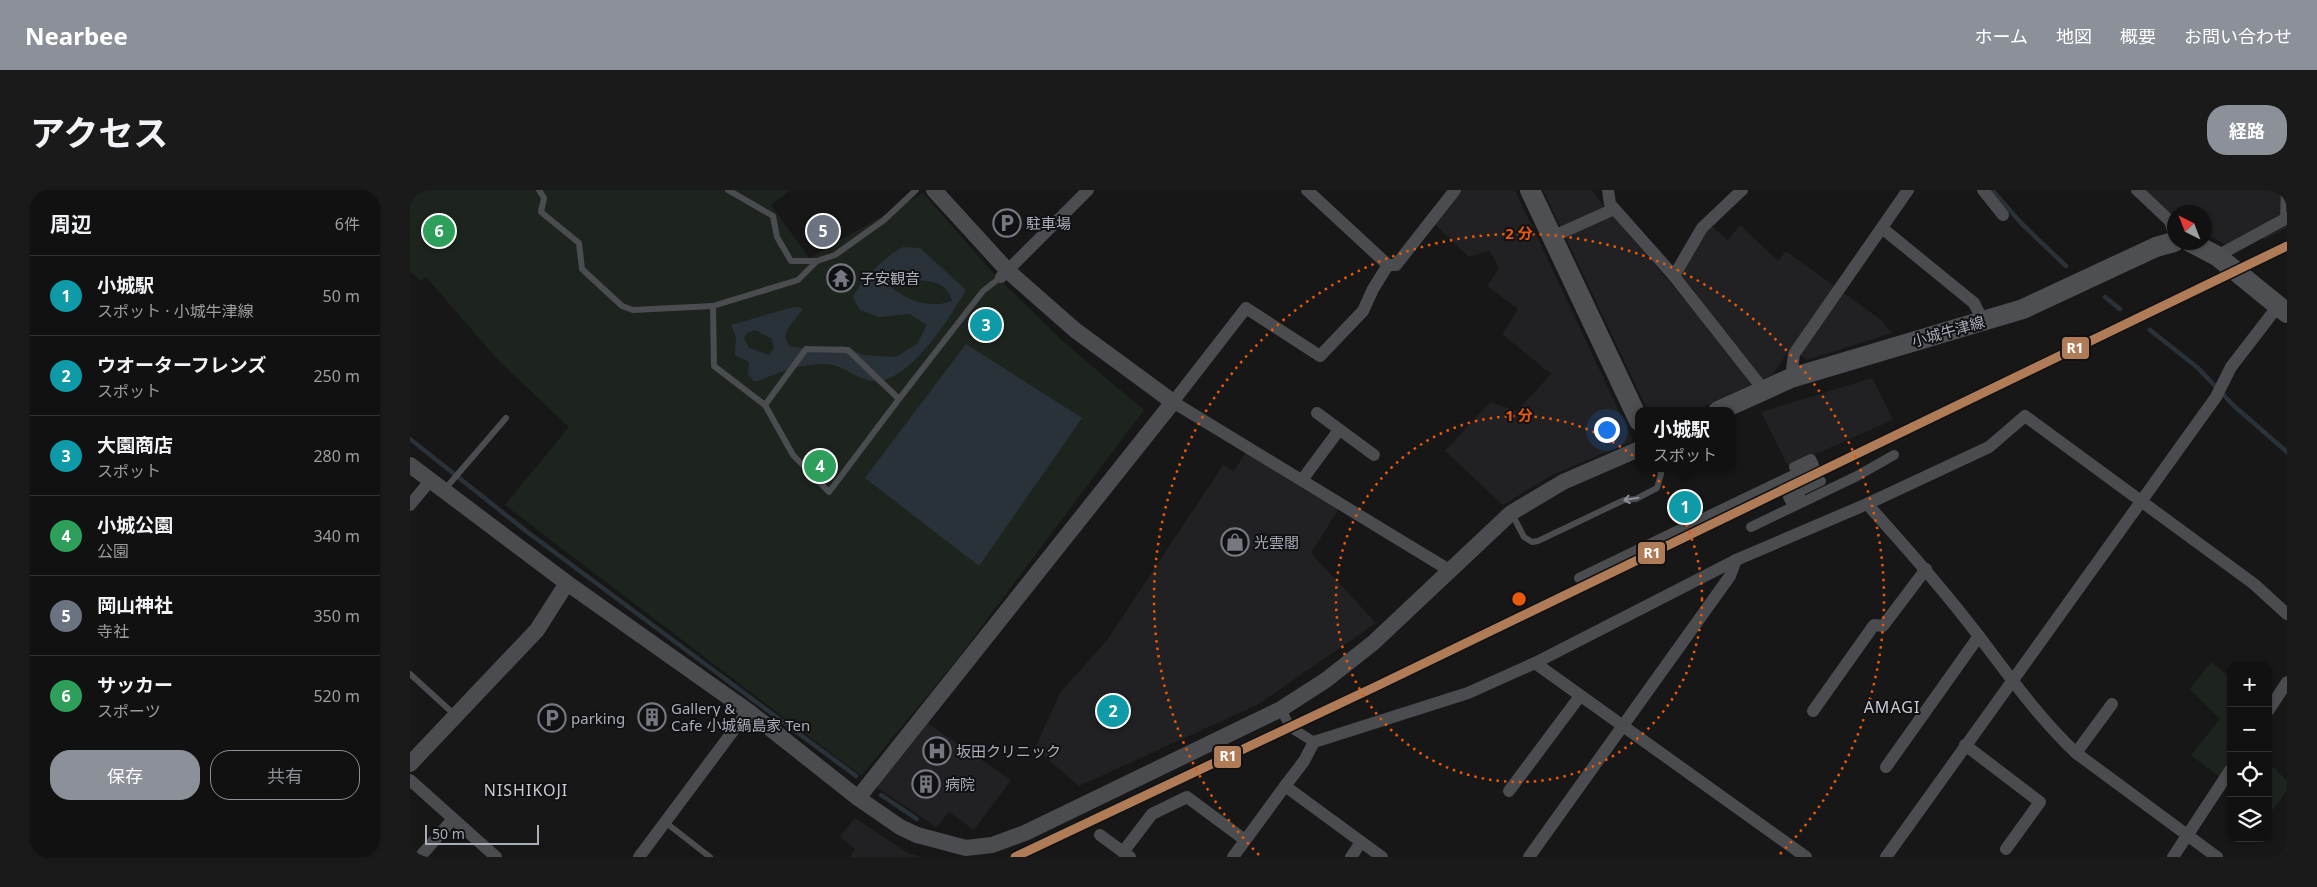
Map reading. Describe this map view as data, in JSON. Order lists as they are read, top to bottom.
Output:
{
  "streets": {
    "main road": ["小城牛津線"]
  },
  "districts": ["AMAGI", "NISHIKOJI"],
  "places": {
    "parking": ["駐車場", "parking"],
    "temple": ["子安観音"],
    "shop": ["光雲閣"],
    "building": ["Gallery & Cafe 小城鍋島家 Ten", "病院"],
    "hospital": ["坂田クリニック"]
  },
  "lines": ["transit line R1"],
  "scale_bar": "50 m",
  "north": "top left",
  "page": {
    "header": "Nearbee",
    "nav": [
      "ホーム",
      "地図",
      "概要",
      "お問い合わせ"
    ],
    "title": "アクセス",
    "buttons": [
      "経路",
      ["保存", "共有"]
    ],
    "heading": ["周辺", "6件"],
    "pins": [
      "5",
      "6",
      "3",
      "4",
      "1",
      "2"
    ],
    "list": [
      {
        "mark": "1",
        "name": "小城駅",
        "note": "スポット · 小城牛津線",
        "value": "50 m"
      },
      {
        "mark": "2",
        "name": "ウオーターフレンズ",
        "note": "スポット",
        "value": "250 m"
      },
      {
        "mark": "3",
        "name": "大園商店",
        "note": "スポット",
        "value": "280 m"
      },
      {
        "mark": "4",
        "name": "小城公園",
        "note": "公園",
        "value": "340 m"
      },
      {
        "mark": "5",
        "name": "岡山神社",
        "note": "寺社",
        "value": "350 m"
      },
      {
        "mark": "6",
        "name": "サッカー",
        "note": "スポーツ",
        "value": "520 m"
      }
    ],
    "popup": ["小城駅", "スポット"],
    "map_buttons": ["+", "−"],
    "scale": "50 m"
  },
  "rings": ["2 分", "1 分"]
}
